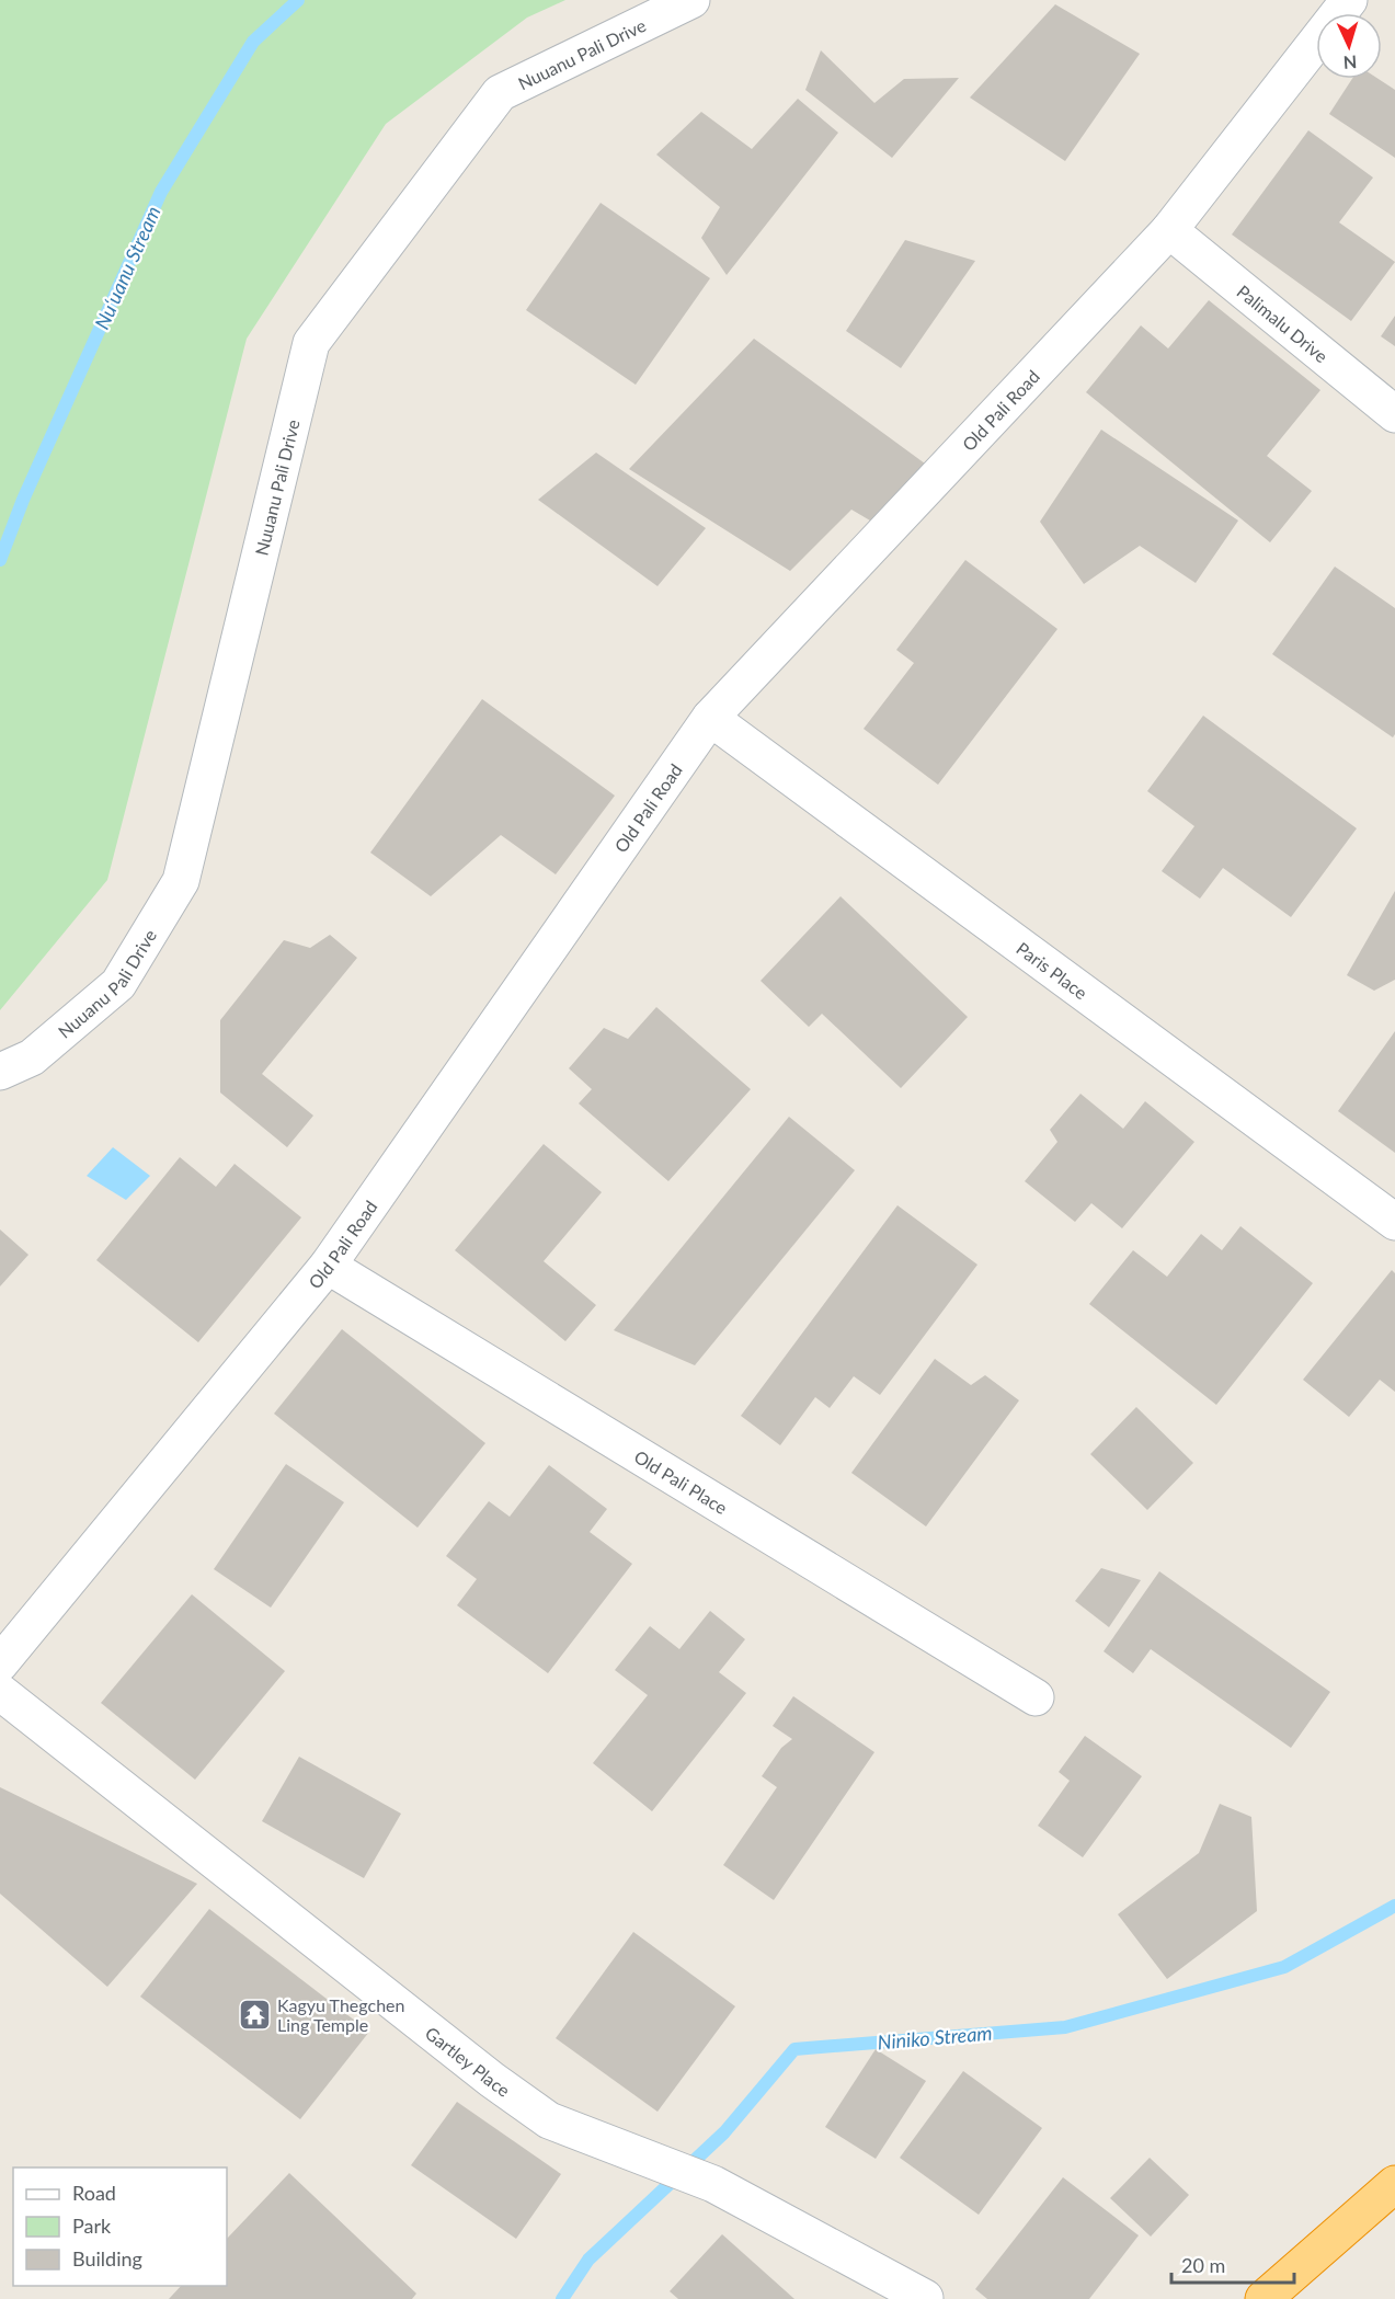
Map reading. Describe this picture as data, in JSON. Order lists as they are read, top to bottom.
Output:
{
  "streets": {
    "street": [
      "Nuuanu Pali Drive",
      "Palimalu Drive",
      "Old Pali Road",
      "Paris Place",
      "Old Pali Place",
      "Gartley Place"
    ]
  },
  "crossings": [
    ["Palimalu Drive", "Old Pali Road"],
    ["Old Pali Road", "Paris Place"],
    ["Old Pali Road", "Old Pali Place"]
  ],
  "water": ["Nuʻuanu Stream", "Niniko Stream"],
  "places": {
    "temple": ["Kagyu Thegchen Ling Temple"]
  },
  "legend": ["Road", "Park", "Building"],
  "scale_bar": "20 m",
  "north": "bottom"
}
